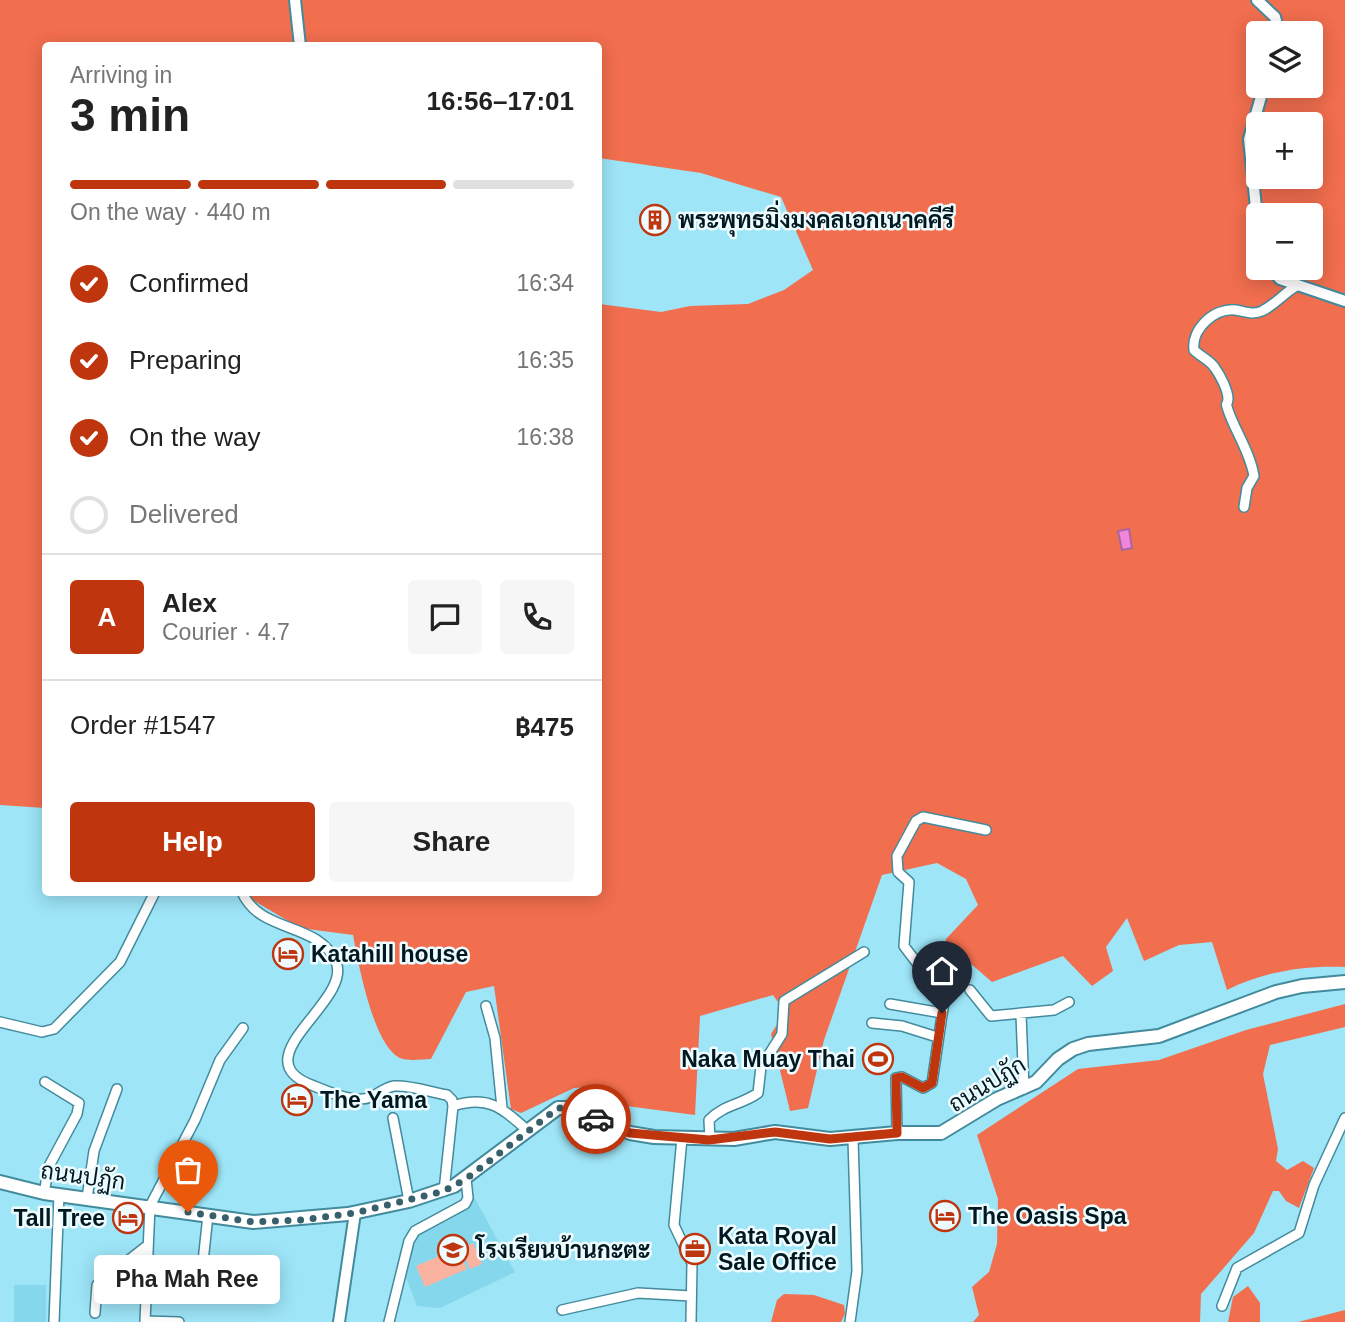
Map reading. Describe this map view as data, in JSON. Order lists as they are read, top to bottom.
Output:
{
  "streets": {
    "main road": ["ถนนปฏัก"]
  },
  "places": {
    "building": ["พระพุทธมิ่งมงคลเอกเนาคคีรี"],
    "hotel": [
      "Katahill house",
      "The Yama",
      "The Oasis Spa",
      "Tall Tree"
    ],
    "sports": ["Naka Muay Thai"],
    "other": ["Pha Mah Ree"],
    "office": ["Kata Royal Sale Office"],
    "school or university": ["โรงเรียนบ้านกะตะ"]
  },
  "page": {
    "map_buttons": ["+", "−"],
    "heading": ["3 min", "Arriving in", "16:56–17:01"],
    "panel": [
      "Alex",
      "Courier · 4.7",
      "Order #1547",
      "฿475"
    ],
    "bar": "On the way · 440 m",
    "list": [
      ["Confirmed", "16:34"],
      ["Preparing", "16:35"],
      ["On the way", "16:38"],
      "Delivered"
    ],
    "round": "A",
    "buttons": ["Help", "Share"],
    "bubble": "Pha Mah Ree"
  }
}
